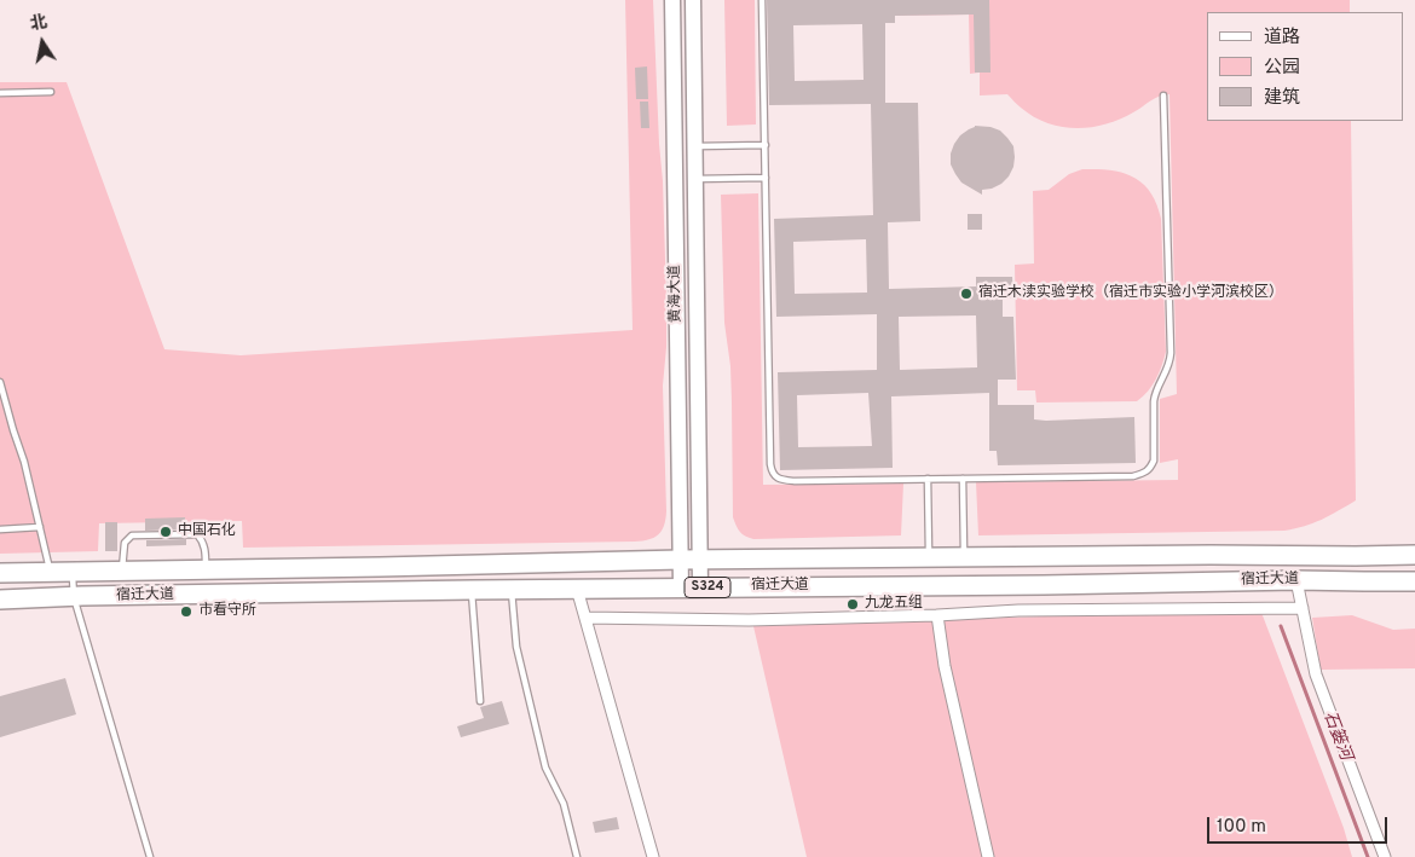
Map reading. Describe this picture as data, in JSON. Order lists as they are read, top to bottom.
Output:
{
  "streets": {
    "main road": ["黄海大道", "宿迁大道", "S324"]
  },
  "crossings": [
    ["黄海大道", "宿迁大道"]
  ],
  "water": ["石篓河"],
  "places": [
    "宿迁木渎实验学校（宿迁市实验小学河滨校区）",
    "中国石化",
    "九龙五组",
    "市看守所"
  ],
  "legend": ["道路", "公园", "建筑"],
  "scale_bar": "100 m",
  "north": "top"
}
